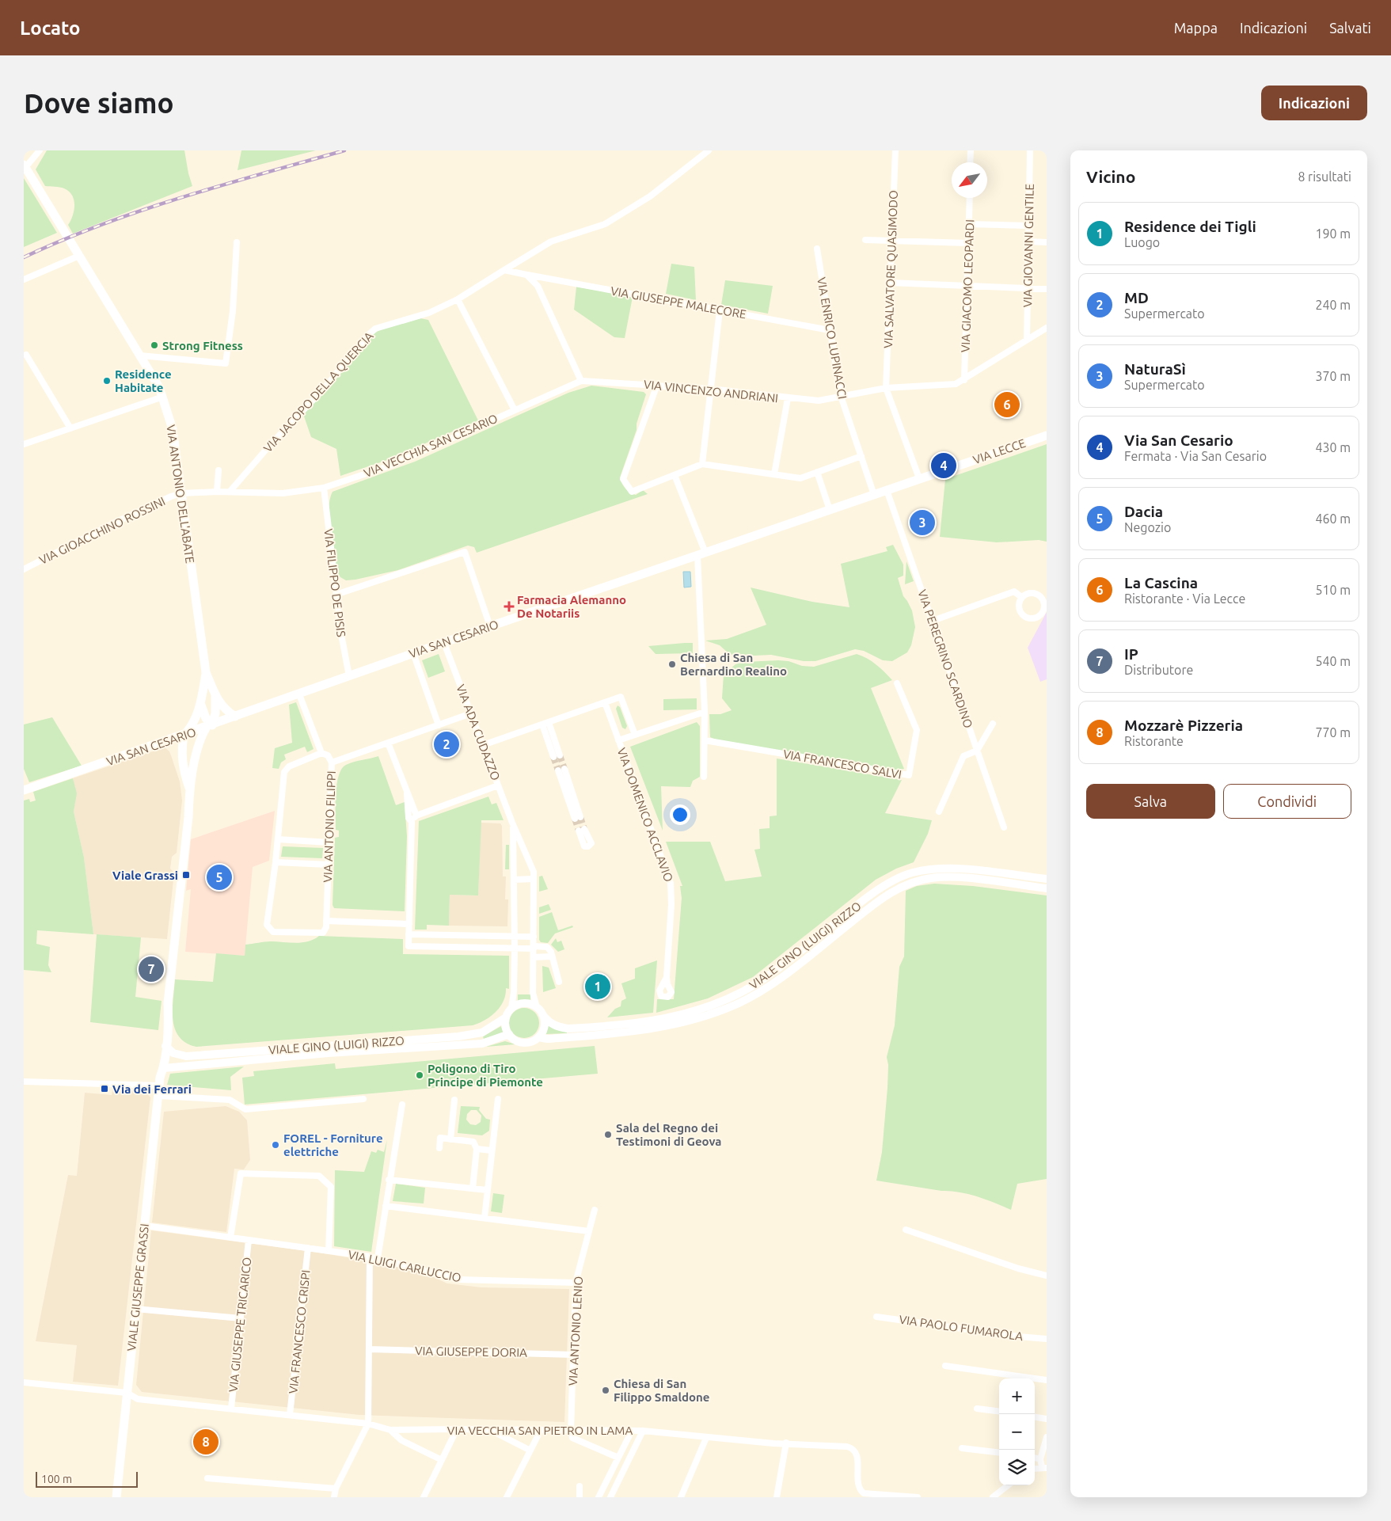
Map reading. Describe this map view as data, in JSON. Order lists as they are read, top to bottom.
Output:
{
  "streets": {
    "main road": [
      "VIA LECCE",
      "VIA ANTONIO DELL'ABATE",
      "VIA SAN CESARIO",
      "VIALE GIUSEPPE GRASSI"
    ],
    "street": [
      "VIA GIOVANNI GENTILE",
      "VIA SALVATORE QUASIMODO",
      "VIA GIACOMO LEOPARDI",
      "VIA GIUSEPPE MALECORE",
      "VIA ENRICO LUPINACCI",
      "VIA VINCENZO ANDRIANI",
      "VIA JACOPO DELLA QUERCIA",
      "VIA VECCHIA SAN CESARIO",
      "VIA GIOACCHINO ROSSINI",
      "VIA FILIPPO DE PISIS",
      "VIA PEREGRINO SCARDINO",
      "VIA ADA CUDAZZO",
      "VIA FRANCESCO SALVI",
      "VIA DOMENICO ACCLAVIO",
      "VIA ANTONIO FILIPPI",
      "VIALE GINO (LUIGI) RIZZO",
      "VIA LUIGI CARLUCCIO",
      "VIA GIUSEPPE TRICARICO",
      "VIA PAOLO FUMAROLA",
      "VIA ANTONIO LENIO",
      "VIA FRANCESCO CRISPI",
      "VIA GIUSEPPE DORIA",
      "VIA VECCHIA SAN PIETRO IN LAMA"
    ]
  },
  "crossings": [
    ["VIA GIOVANNI GENTILE", "VIA VINCENZO ANDRIANI"],
    ["VIA SALVATORE QUASIMODO", "VIA VINCENZO ANDRIANI"],
    ["VIA GIACOMO LEOPARDI", "VIA VINCENZO ANDRIANI"],
    ["VIA GIUSEPPE MALECORE", "VIA ENRICO LUPINACCI"],
    ["VIA GIUSEPPE MALECORE", "VIA JACOPO DELLA QUERCIA"],
    ["VIA ENRICO LUPINACCI", "VIA VINCENZO ANDRIANI"],
    ["VIA ENRICO LUPINACCI", "VIA SAN CESARIO"],
    ["VIA VINCENZO ANDRIANI", "VIA VECCHIA SAN CESARIO"],
    ["VIA JACOPO DELLA QUERCIA", "VIA VECCHIA SAN CESARIO"],
    ["VIA VECCHIA SAN CESARIO", "VIA ANTONIO DELL'ABATE"],
    ["VIA VECCHIA SAN CESARIO", "VIA GIOACCHINO ROSSINI"],
    ["VIA VECCHIA SAN CESARIO", "VIA FILIPPO DE PISIS"],
    ["VIA LECCE", "VIA SAN CESARIO"],
    ["VIA ANTONIO DELL'ABATE", "VIA GIOACCHINO ROSSINI"],
    ["VIA ANTONIO DELL'ABATE", "VIA SAN CESARIO"],
    ["VIA ANTONIO DELL'ABATE", "VIALE GIUSEPPE GRASSI"],
    ["VIA FILIPPO DE PISIS", "VIA SAN CESARIO"],
    ["VIA SAN CESARIO", "VIA PEREGRINO SCARDINO"],
    ["VIA SAN CESARIO", "VIA ADA CUDAZZO"],
    ["VIA SAN CESARIO", "VIA ANTONIO FILIPPI"],
    ["VIA SAN CESARIO", "VIALE GIUSEPPE GRASSI"],
    ["VIA ADA CUDAZZO", "VIALE GINO (LUIGI) RIZZO"],
    ["VIALE GINO (LUIGI) RIZZO", "VIALE GIUSEPPE GRASSI"],
    ["VIA LUIGI CARLUCCIO", "VIALE GIUSEPPE GRASSI"],
    ["VIA LUIGI CARLUCCIO", "VIA GIUSEPPE TRICARICO"],
    ["VIA LUIGI CARLUCCIO", "VIA ANTONIO LENIO"],
    ["VIA LUIGI CARLUCCIO", "VIA FRANCESCO CRISPI"],
    ["VIALE GIUSEPPE GRASSI", "VIA VECCHIA SAN PIETRO IN LAMA"],
    ["VIA GIUSEPPE TRICARICO", "VIA VECCHIA SAN PIETRO IN LAMA"],
    ["VIA ANTONIO LENIO", "VIA GIUSEPPE DORIA"],
    ["VIA ANTONIO LENIO", "VIA VECCHIA SAN PIETRO IN LAMA"],
    ["VIA FRANCESCO CRISPI", "VIA VECCHIA SAN PIETRO IN LAMA"]
  ],
  "places": {
    "other": [
      "Strong Fitness",
      "Residence Habitate",
      "Chiesa di San Bernardino Realino",
      "Poligono di Tiro Principe di Piemonte",
      "Sala del Regno dei Testimoni di Geova",
      "FOREL - Forniture elettriche",
      "Chiesa di San Filippo Smaldone"
    ],
    "health": ["Farmacia Alemanno De Notariis"],
    "transit": ["Viale Grassi", "Via dei Ferrari"]
  },
  "scale_bar": "100 m",
  "north": "bottom left",
  "page": {
    "header": "Locato",
    "nav": ["Mappa", "Indicazioni", "Salvati"],
    "buttons": [
      "Indicazioni",
      ["Salva", "Condividi"]
    ],
    "title": "Dove siamo",
    "heading": ["Vicino", "8 risultati"],
    "list": [
      {
        "mark": "1",
        "name": "Residence dei Tigli",
        "note": "Luogo",
        "value": "190 m"
      },
      {
        "mark": "2",
        "name": "MD",
        "note": "Supermercato",
        "value": "240 m"
      },
      {
        "mark": "3",
        "name": "NaturaSì",
        "note": "Supermercato",
        "value": "370 m"
      },
      {
        "mark": "4",
        "name": "Via San Cesario",
        "note": "Fermata · Via San Cesario",
        "value": "430 m"
      },
      {
        "mark": "5",
        "name": "Dacia",
        "note": "Negozio",
        "value": "460 m"
      },
      {
        "mark": "6",
        "name": "La Cascina",
        "note": "Ristorante · Via Lecce",
        "value": "510 m"
      },
      {
        "mark": "7",
        "name": "IP",
        "note": "Distributore",
        "value": "540 m"
      },
      {
        "mark": "8",
        "name": "Mozzarè Pizzeria",
        "note": "Ristorante",
        "value": "770 m"
      }
    ],
    "pins": [
      "6",
      "4",
      "3",
      "2",
      "5",
      "7",
      "1",
      "8"
    ],
    "map_buttons": ["+", "−"],
    "scale": "100 m"
  }
}
